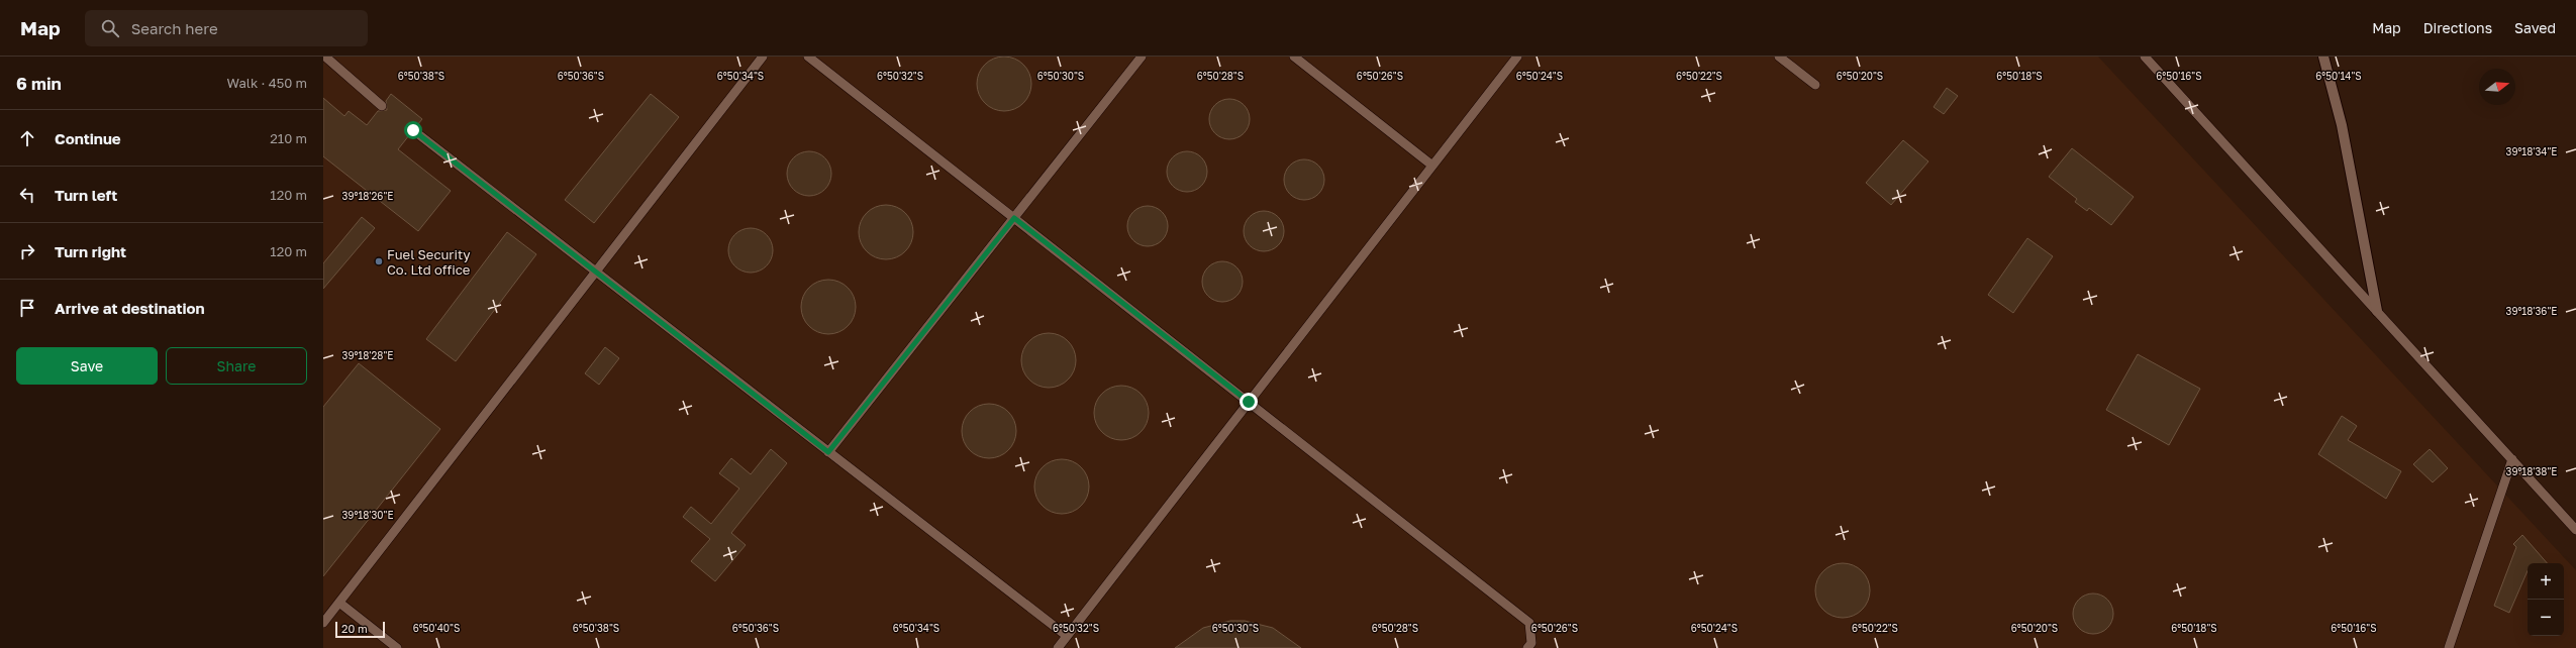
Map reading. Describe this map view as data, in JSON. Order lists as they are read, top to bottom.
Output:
{
  "places": ["Fuel Security Co. Ltd office"],
  "scale_bar": "20 m",
  "north": "right",
  "page": {
    "header": "Map",
    "search": "Search here",
    "nav": ["Map", "Directions", "Saved"],
    "heading": ["6 min", "Walk · 450 m"],
    "list": [
      ["Continue", "210 m"],
      ["Turn left", "120 m"],
      ["Turn right", "120 m"],
      "Arrive at destination"
    ],
    "buttons": ["Save", "Share"],
    "map_buttons": ["+", "−"],
    "scale": "20 m"
  },
  "coordinates": [
    "6°50'38\"S",
    "6°50'36\"S",
    "6°50'34\"S",
    "6°50'32\"S",
    "6°50'30\"S",
    "6°50'28\"S",
    "6°50'26\"S",
    "6°50'24\"S",
    "6°50'22\"S",
    "6°50'20\"S",
    "6°50'18\"S",
    "6°50'16\"S",
    "6°50'14\"S",
    "39°18'34\"E",
    "39°18'26\"E",
    "39°18'36\"E",
    "39°18'28\"E",
    "39°18'38\"E",
    "39°18'30\"E",
    "6°50'40\"S"
  ]
}
